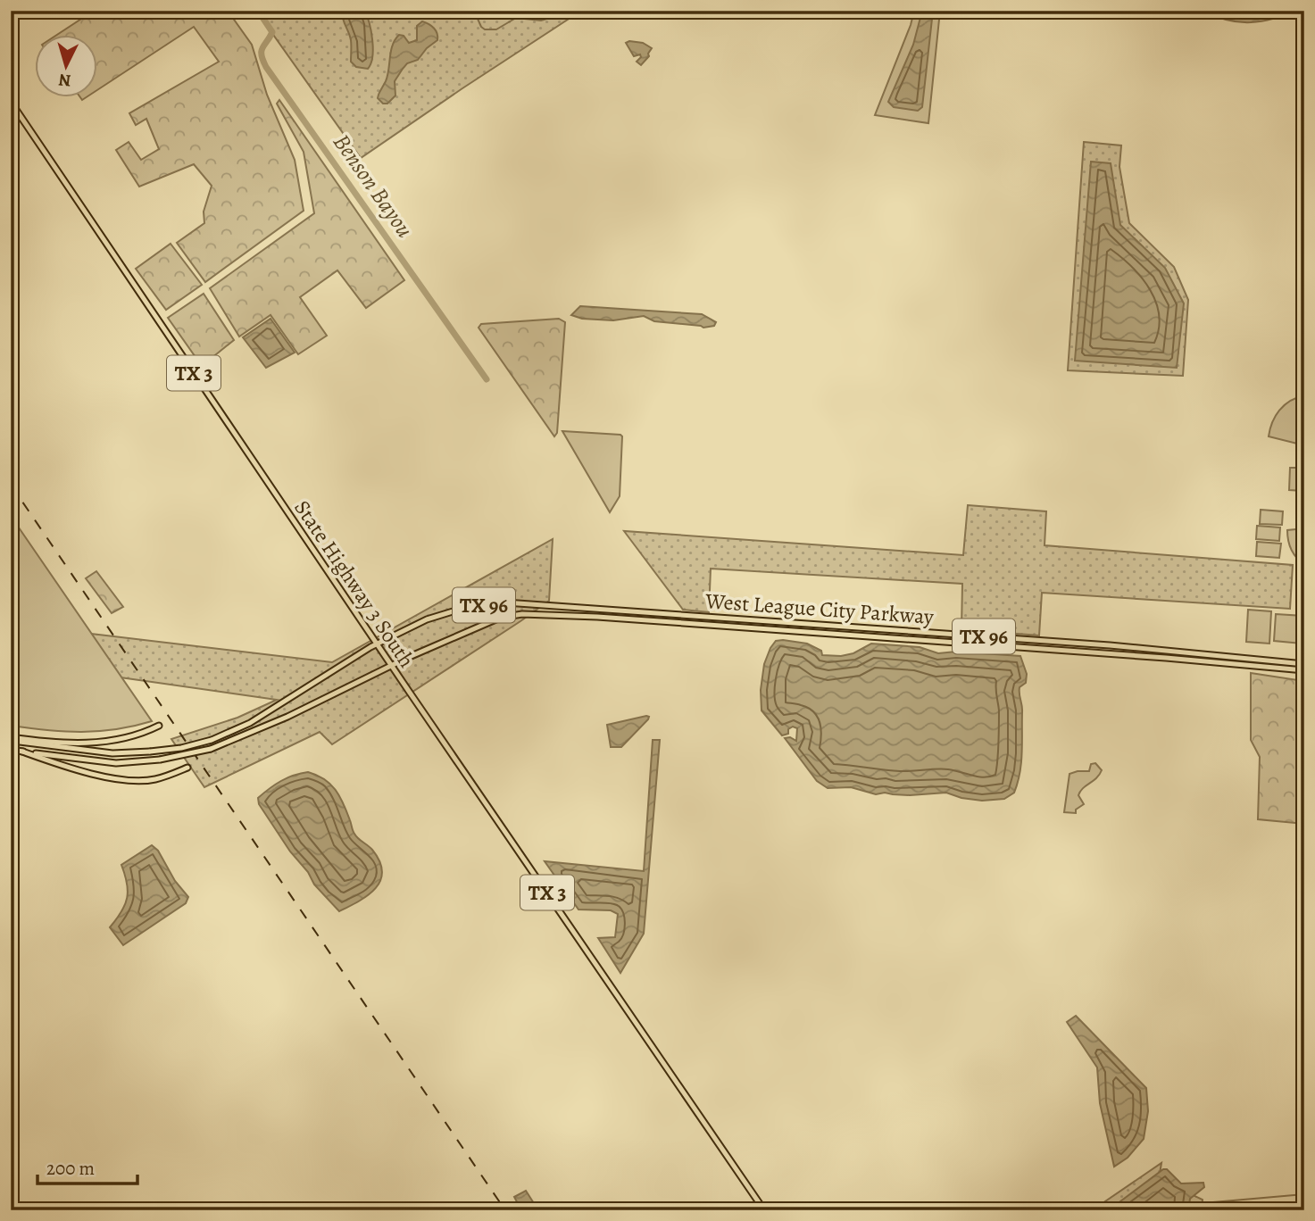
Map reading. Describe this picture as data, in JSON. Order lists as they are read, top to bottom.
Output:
{
  "streets": {
    "main road": [
      "TX 3",
      "State Highway 3 South",
      "TX 96",
      "West League City Parkway"
    ]
  },
  "crossings": [
    ["State Highway 3 South", "TX 96"],
    ["State Highway 3 South", "West League City Parkway"],
    ["TX 96", "West League City Parkway"]
  ],
  "water": ["Benson Bayou"],
  "scale_bar": "200 m",
  "north": "bottom"
}
